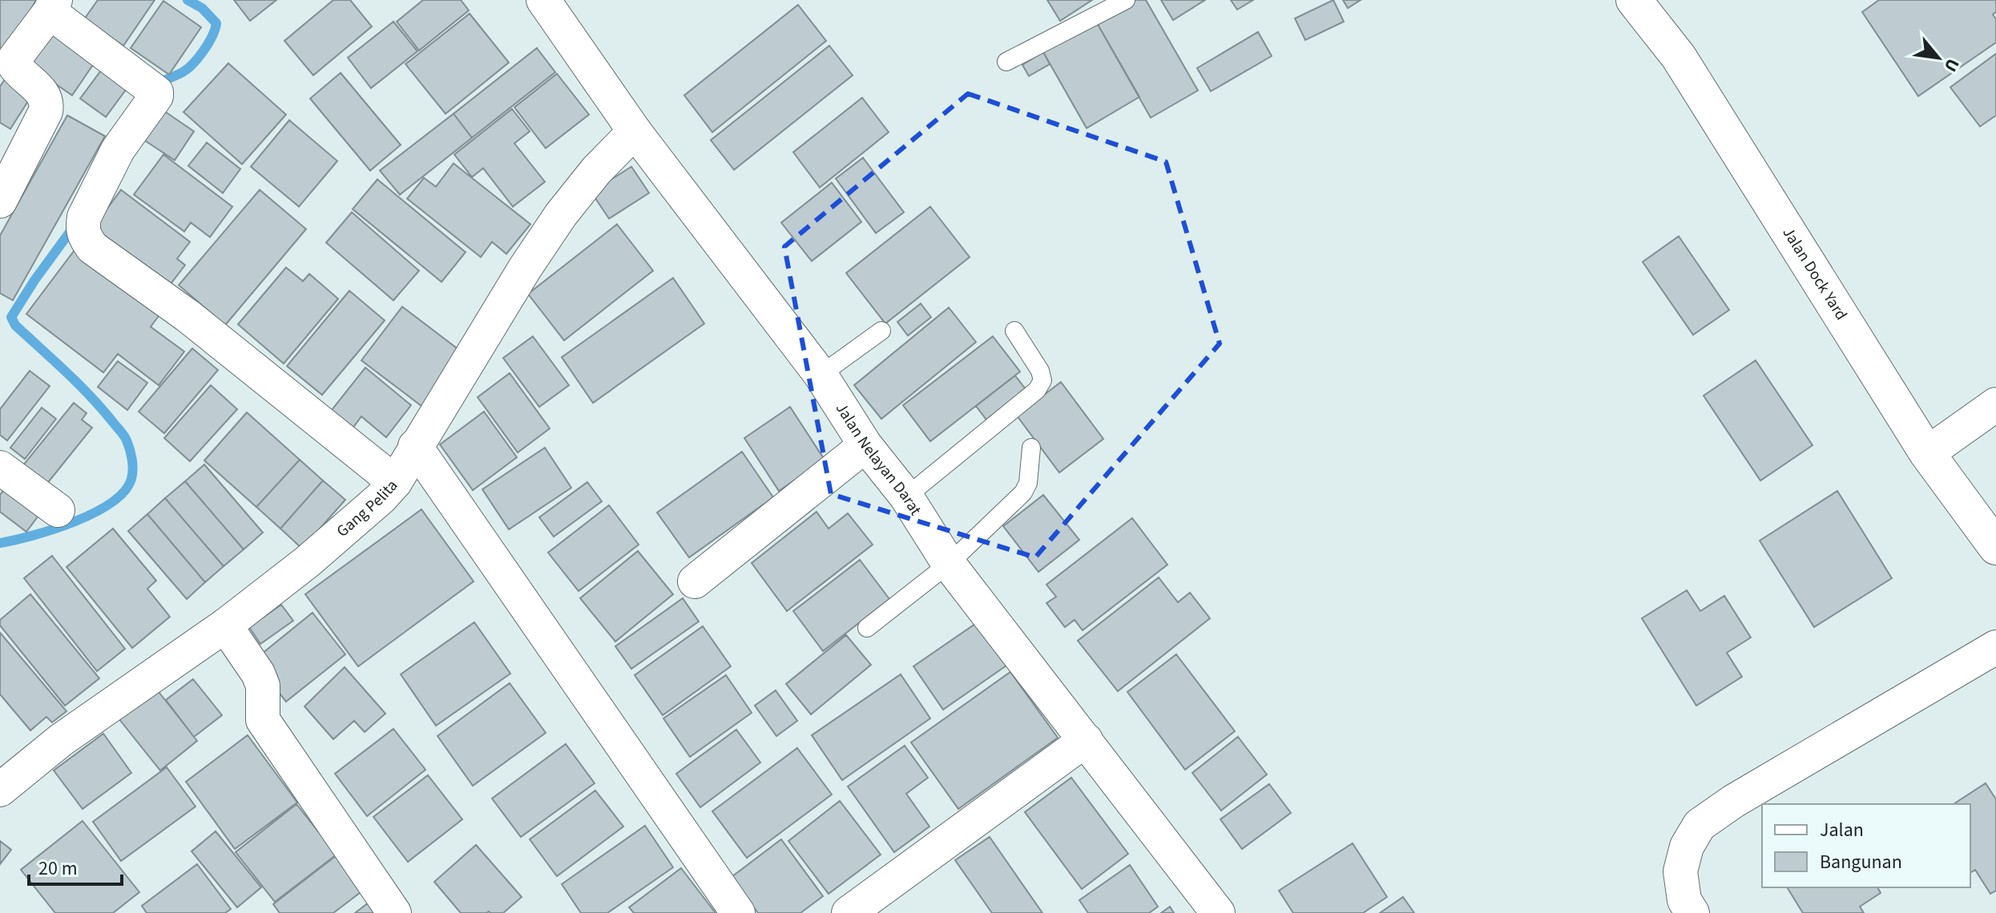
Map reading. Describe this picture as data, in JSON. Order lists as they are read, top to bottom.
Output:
{
  "streets": {
    "street": ["Jalan Dock Yard", "Jalan Nelayan Darat", "Gang Pelita"]
  },
  "crossings": [
    ["Jalan Nelayan Darat", "Gang Pelita"]
  ],
  "legend": ["Jalan", "Bangunan"],
  "scale_bar": "20 m",
  "north": "bottom right"
}
